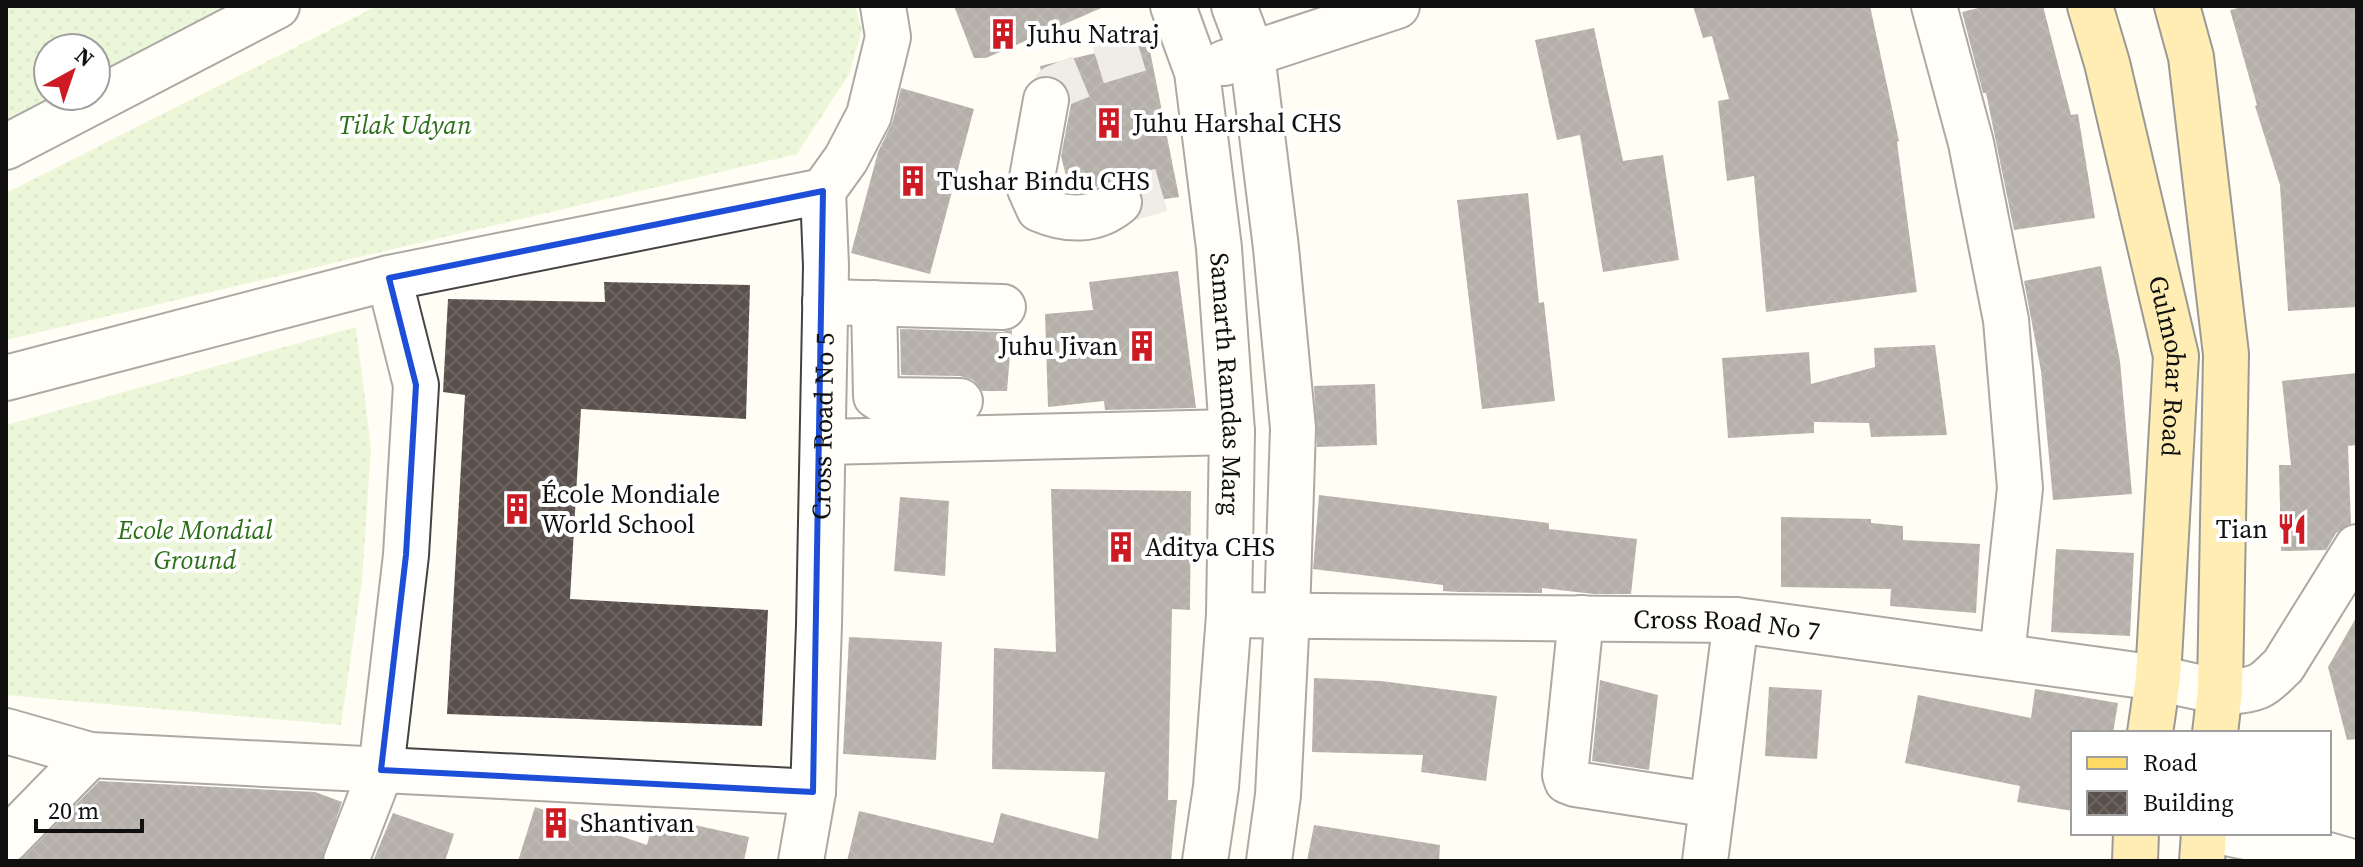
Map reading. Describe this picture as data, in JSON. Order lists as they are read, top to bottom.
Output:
{
  "streets": {
    "main road": ["Gulmohar Road"],
    "street": ["Samarth Ramdas Marg", "Cross Road No 5", "Cross Road No 7"]
  },
  "crossings": [
    ["Gulmohar Road", "Cross Road No 7"],
    ["Samarth Ramdas Marg", "Cross Road No 7"]
  ],
  "parks": ["Tilak Udyan", "Ecole Mondial Ground"],
  "places": {
    "building": [
      "Juhu Natraj",
      "Juhu Harshal CHS",
      "Tushar Bindu CHS",
      "Juhu Jivan",
      "École Mondiale World School",
      "Aditya CHS",
      "Shantivan"
    ],
    "restaurant": ["Tian"]
  },
  "legend": ["Road", "Building"],
  "scale_bar": "20 m",
  "north": "top right"
}
